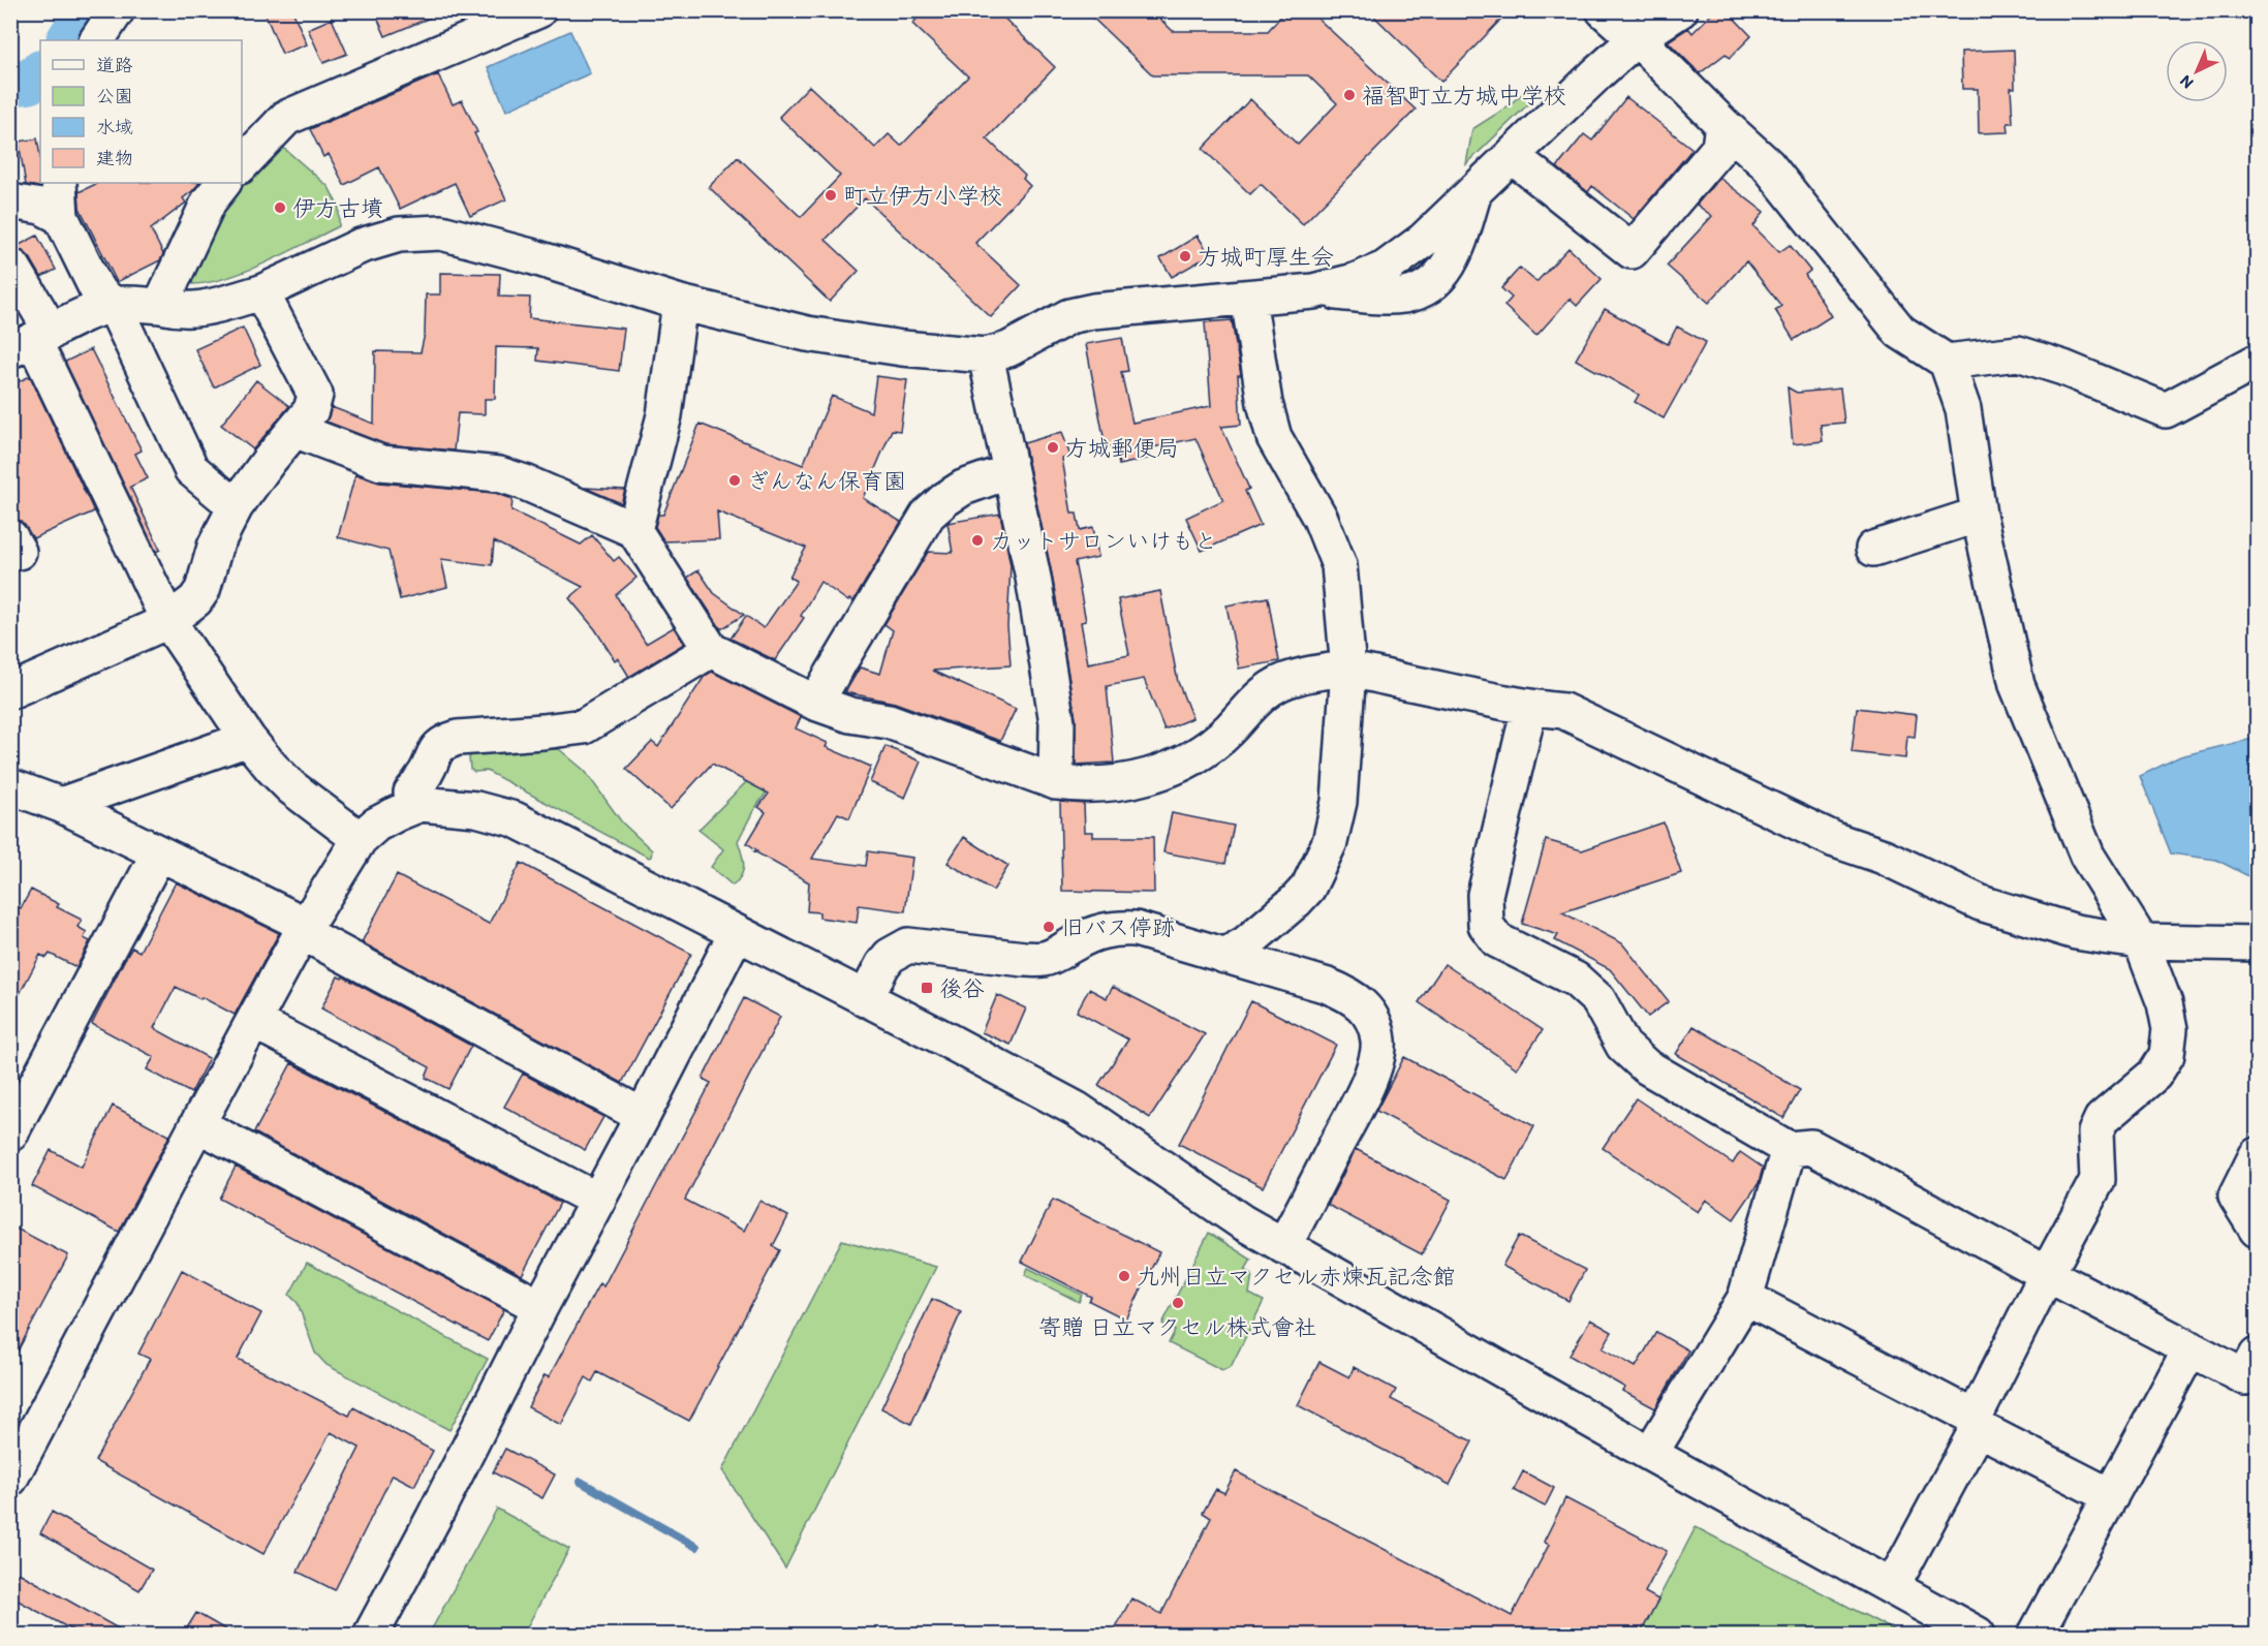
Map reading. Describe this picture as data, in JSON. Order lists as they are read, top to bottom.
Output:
{
  "places": {
    "other": [
      "福智町立方城中学校",
      "町立伊方小学校",
      "伊方古墳",
      "方城町厚生会",
      "方城郵便局",
      "ぎんなん保育園",
      "カットサロンいけもと",
      "旧バス停跡",
      "九州日立マクセル赤煉瓦記念館",
      "寄贈 日立マクセル株式會社"
    ],
    "transit": ["後谷"]
  },
  "legend": [
    "道路",
    "公園",
    "水域",
    "建物"
  ],
  "north": "bottom left"
}
